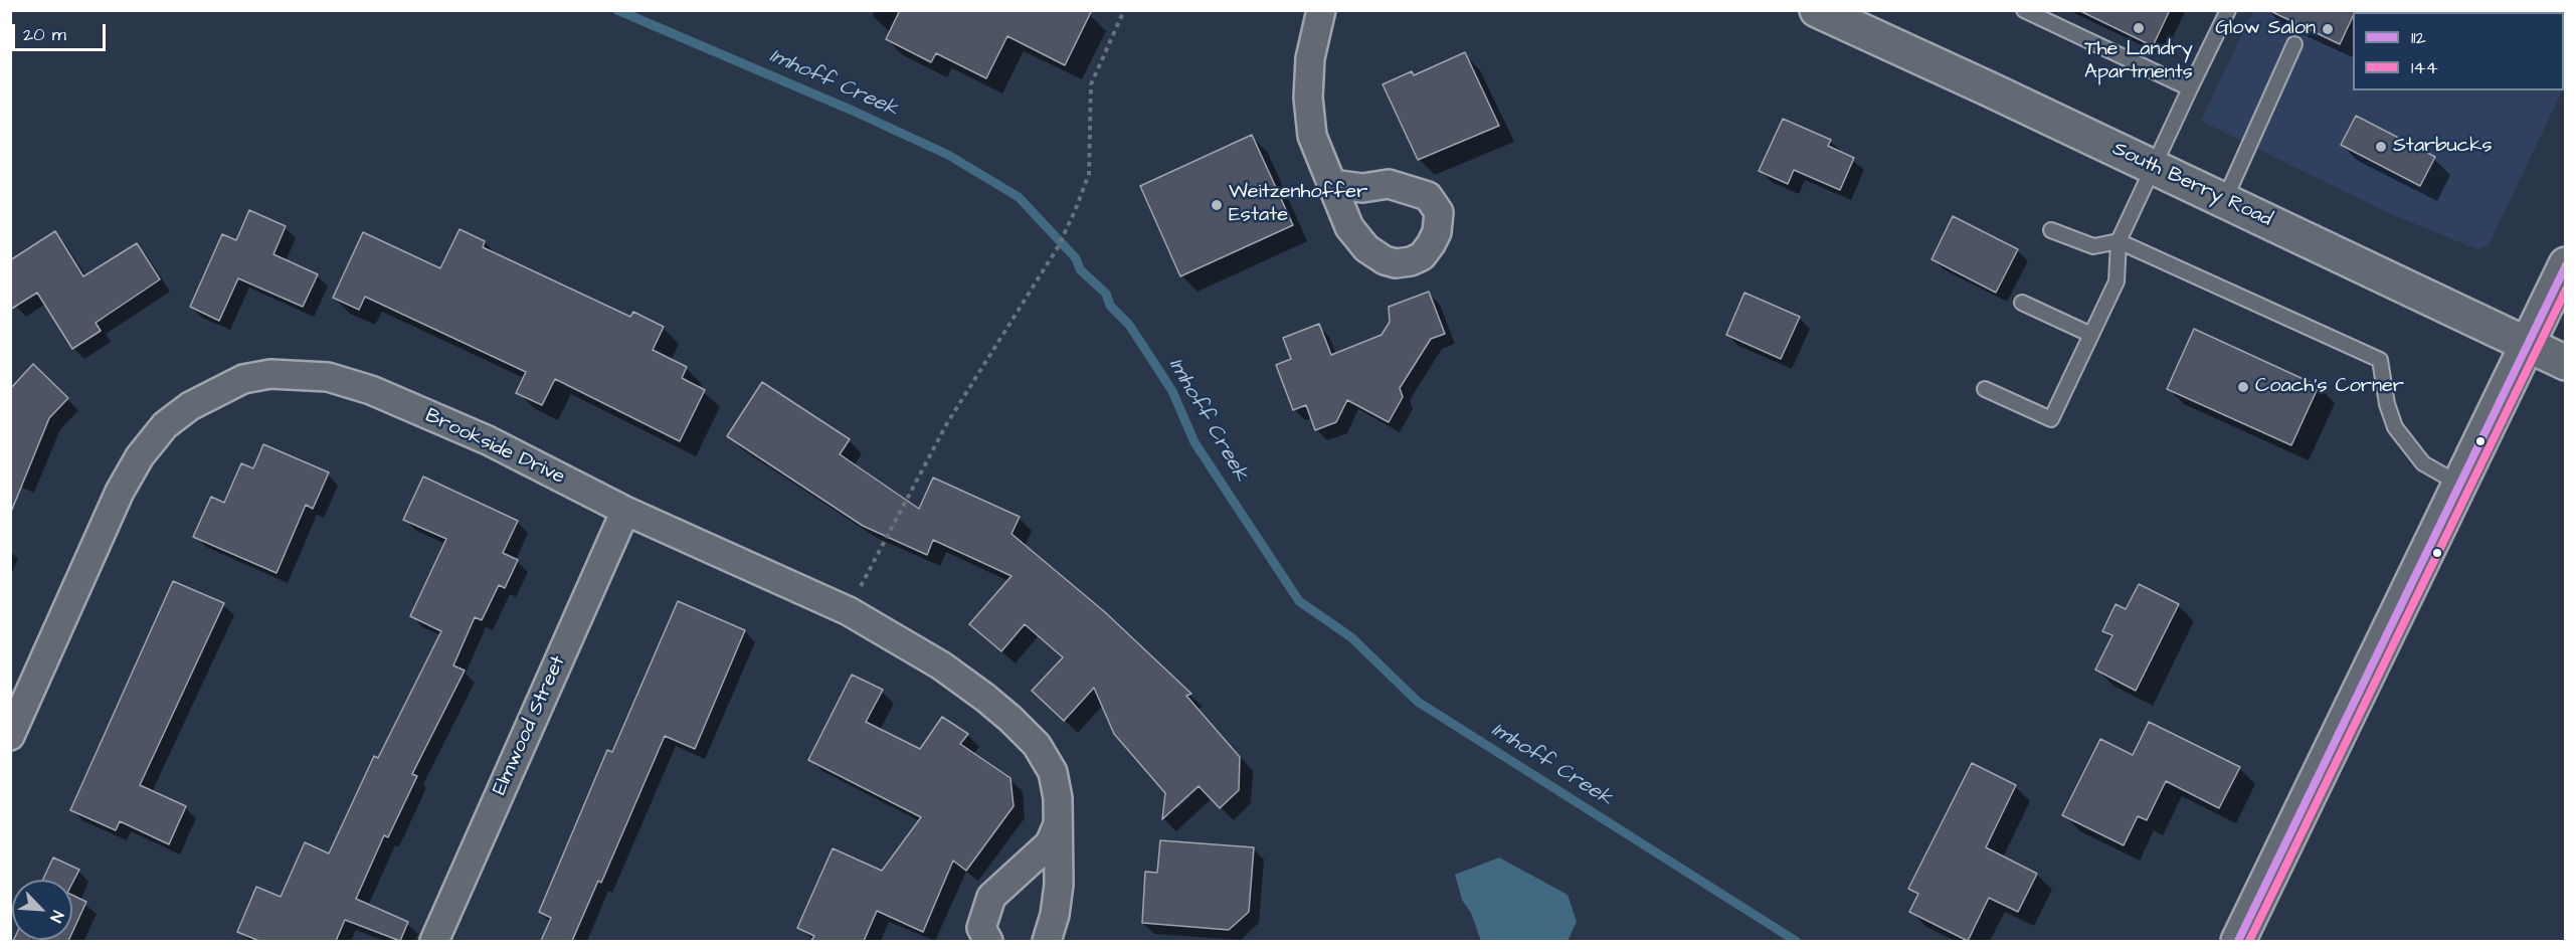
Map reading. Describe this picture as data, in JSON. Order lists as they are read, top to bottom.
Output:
{
  "streets": {
    "street": ["South Berry Road", "Brookside Drive", "Elmwood Street"]
  },
  "crossings": [
    ["Brookside Drive", "Elmwood Street"]
  ],
  "water": ["Imhoff Creek"],
  "places": [
    "The Landry Apartments",
    "Glow Salon",
    "Starbucks",
    "Weitzenhoffer Estate",
    "Coach's Corner"
  ],
  "lines": ["transit line 112", "transit line 144"],
  "legend": ["112", "144"],
  "scale_bar": "20 m",
  "north": "bottom right"
}
